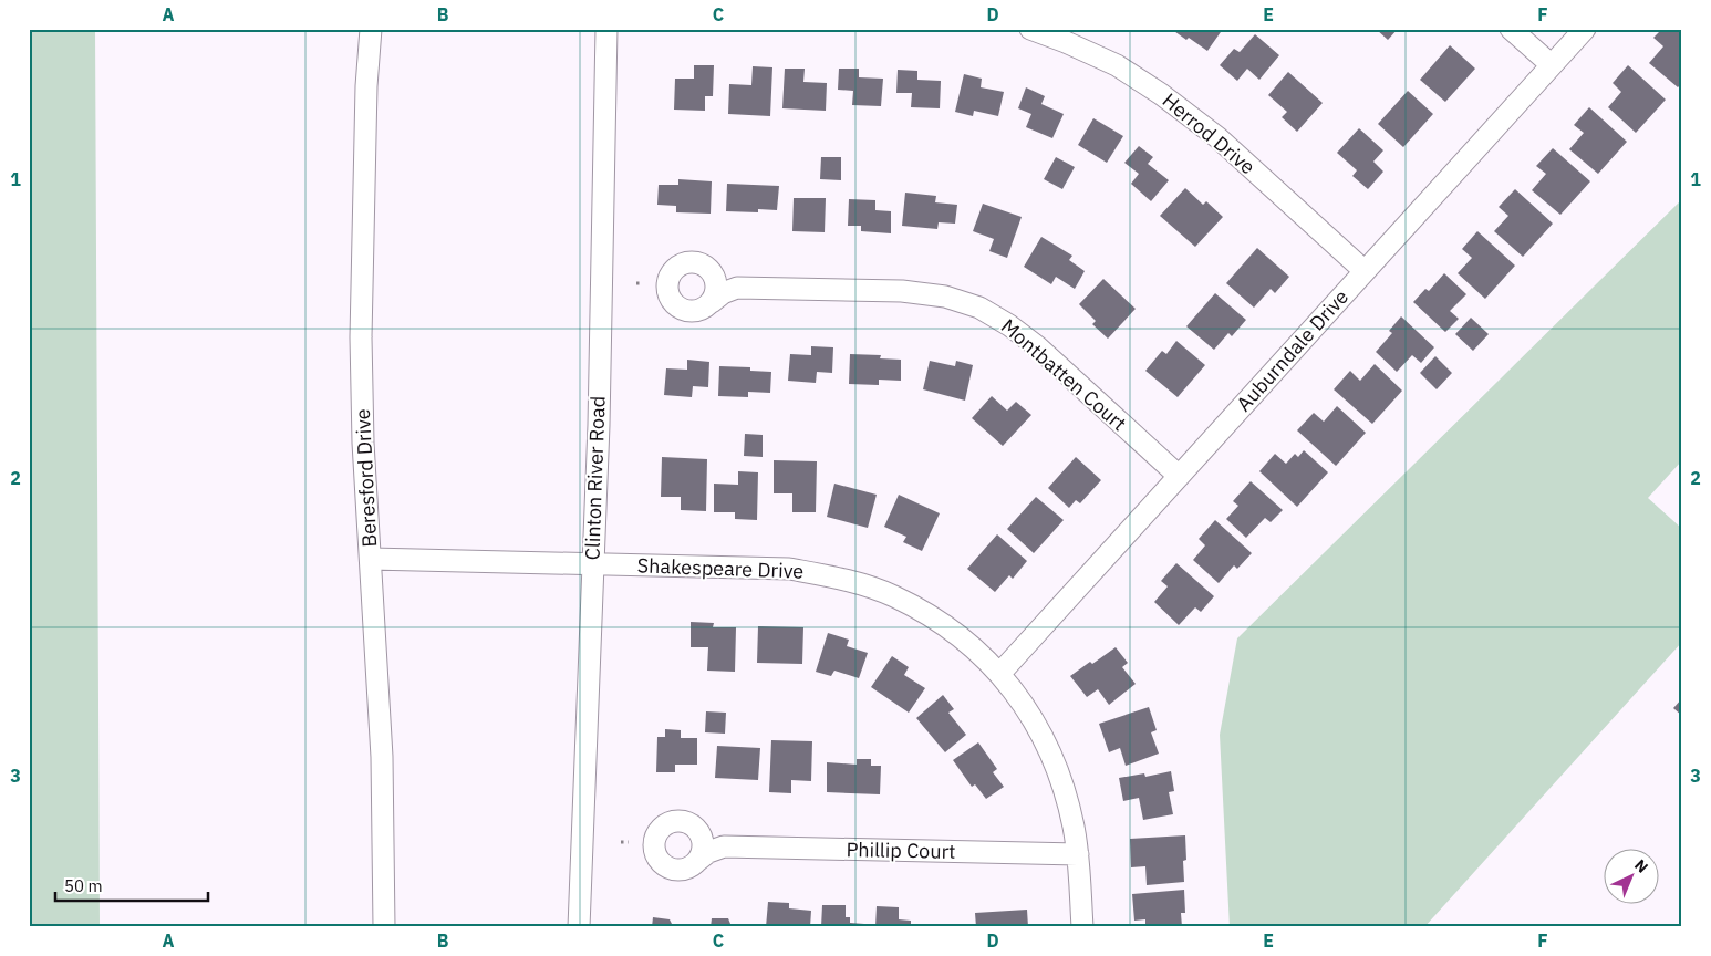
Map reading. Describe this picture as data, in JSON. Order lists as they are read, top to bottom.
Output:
{
  "streets": {
    "street": [
      "Herrod Drive",
      "Auburndale Drive",
      "Montbatten Court",
      "Beresford Drive",
      "Clinton River Road",
      "Shakespeare Drive",
      "Phillip Court"
    ]
  },
  "crossings": [
    ["Herrod Drive", "Auburndale Drive"],
    ["Auburndale Drive", "Montbatten Court"],
    ["Auburndale Drive", "Shakespeare Drive"],
    ["Beresford Drive", "Shakespeare Drive"],
    ["Clinton River Road", "Shakespeare Drive"],
    ["Shakespeare Drive", "Phillip Court"]
  ],
  "scale_bar": "50 m",
  "north": "top right",
  "grid": {
    "columns": [
      "A",
      "B",
      "C",
      "D",
      "E",
      "F"
    ],
    "rows": ["1", "2", "3"]
  }
}
